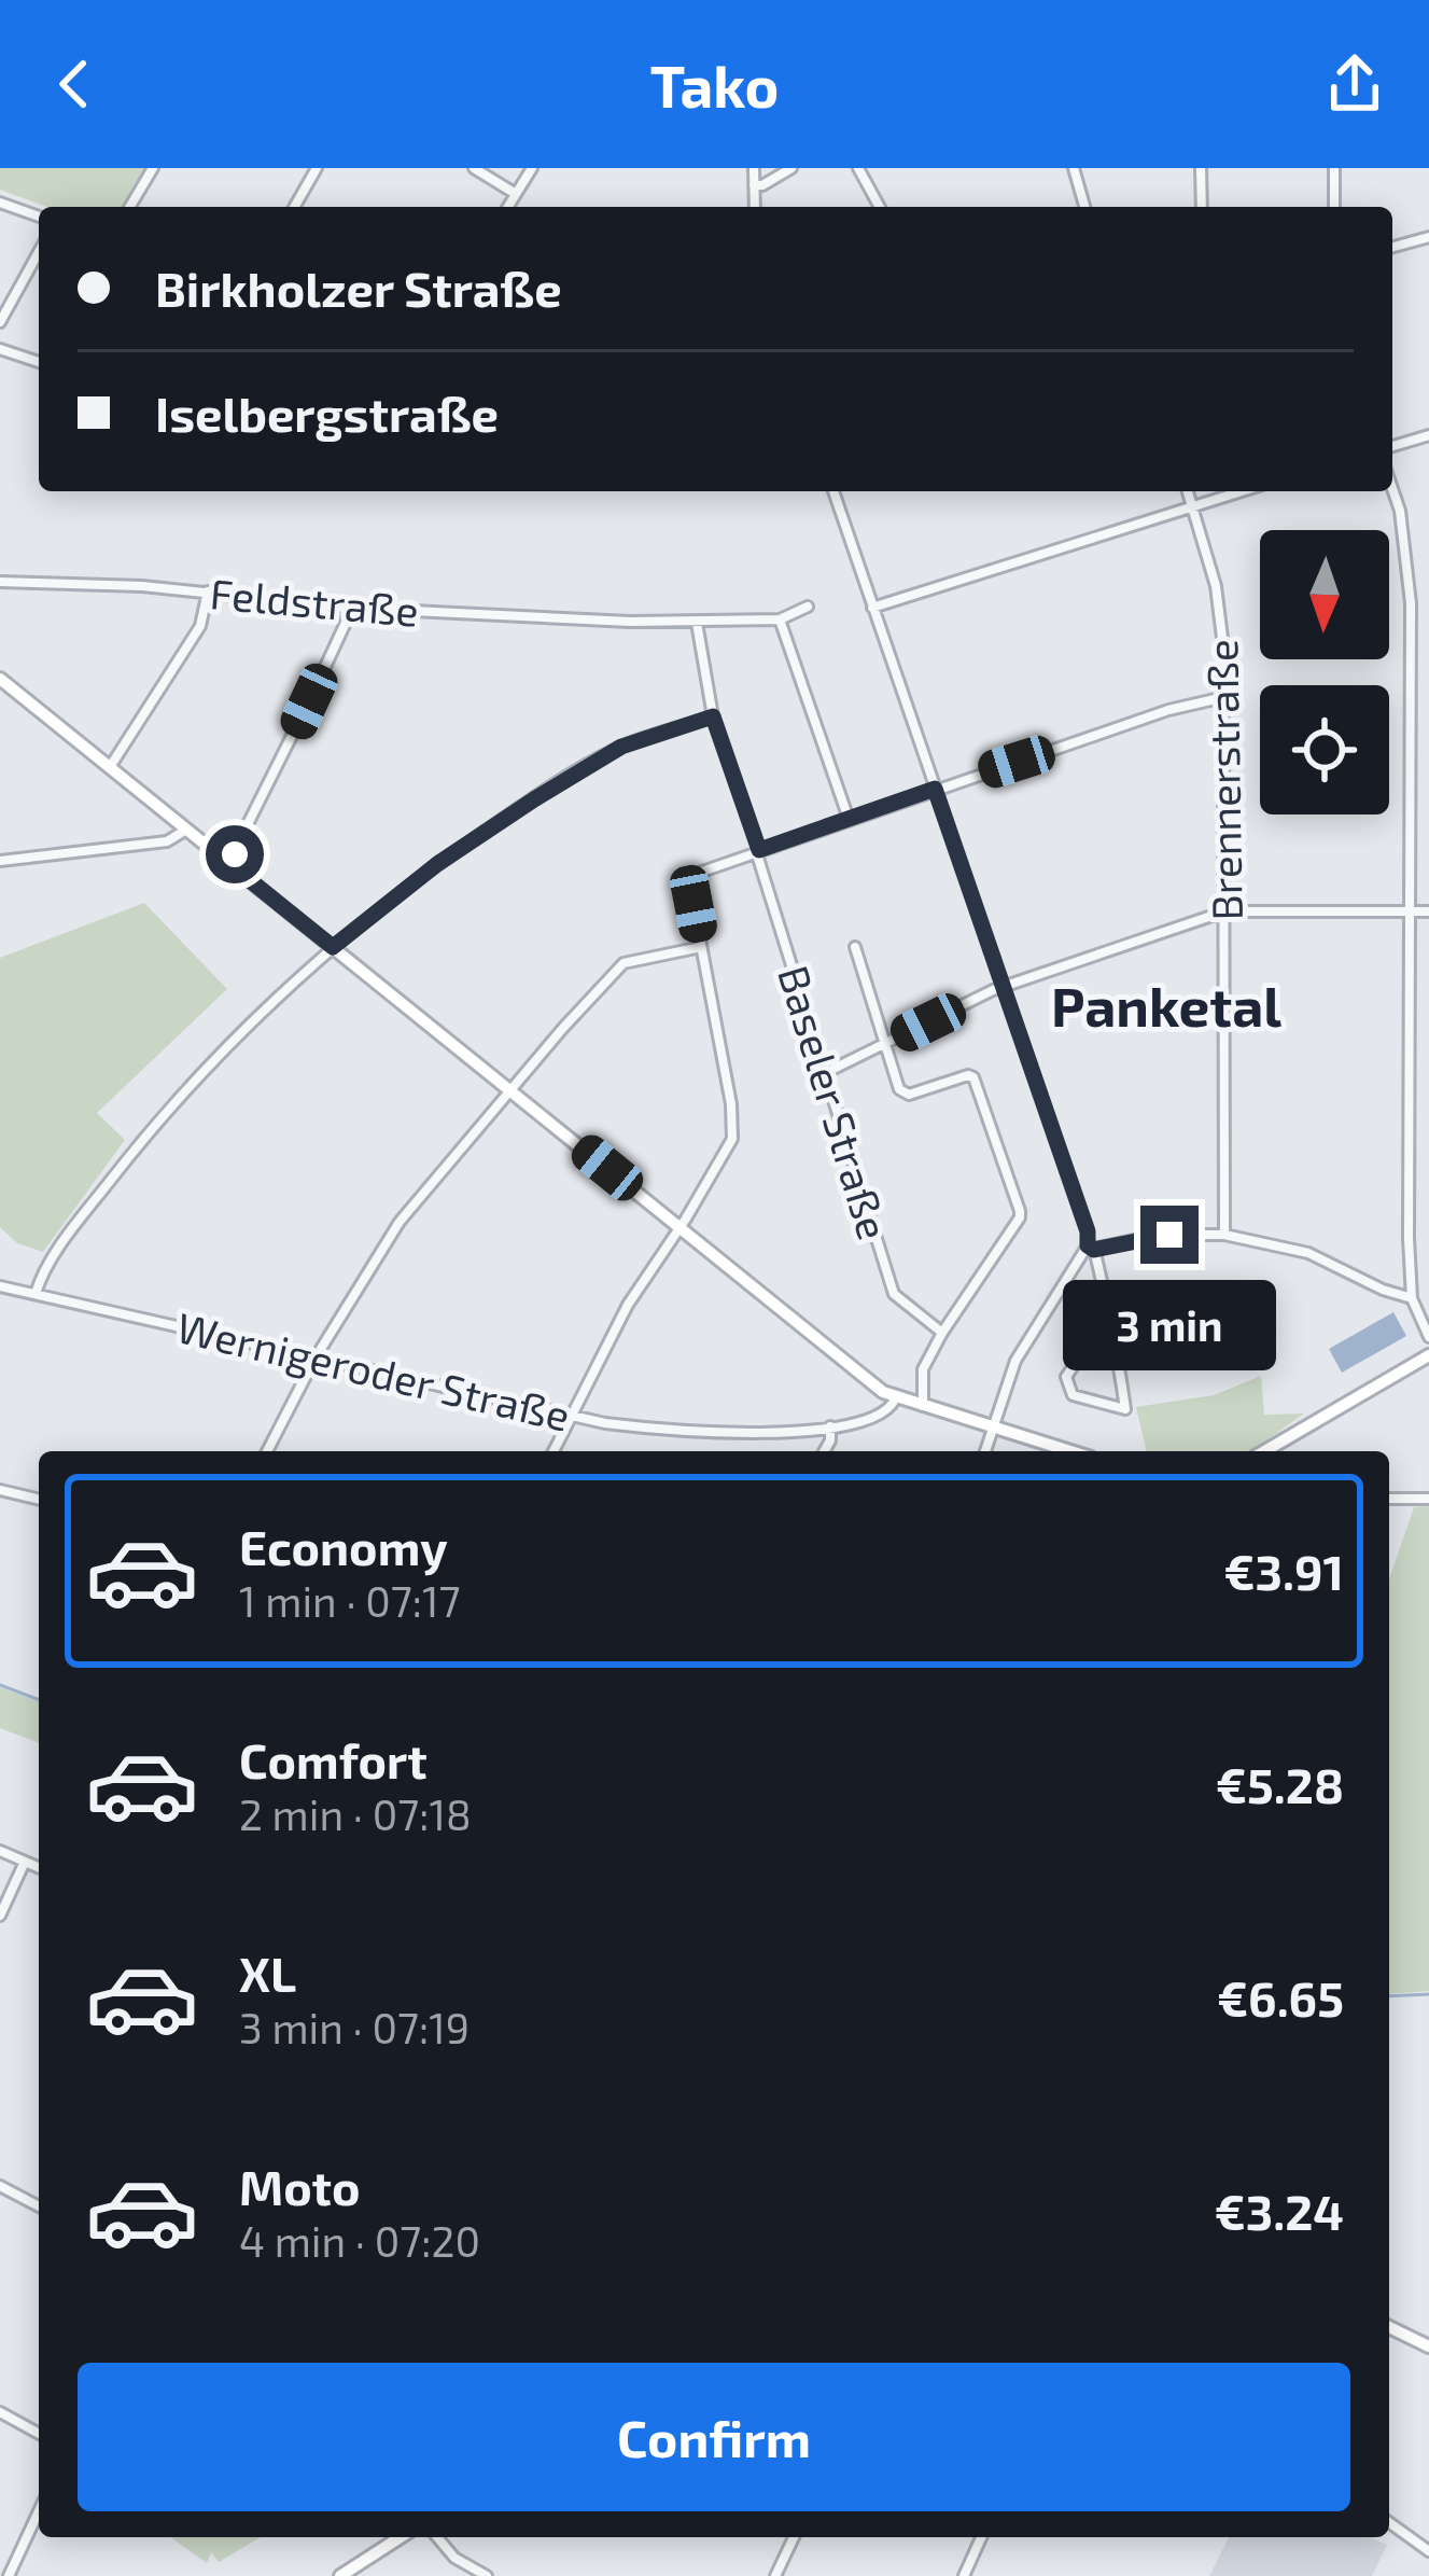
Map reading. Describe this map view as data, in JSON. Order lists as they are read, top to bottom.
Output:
{
  "streets": {
    "street": [
      "Feldstraße",
      "Brennerstraße",
      "Baseler Straße",
      "Wernigeroder Straße"
    ]
  },
  "crossings": [
    ["Feldstraße", "Baseler Straße"]
  ],
  "districts": ["Panketal"],
  "north": "bottom",
  "page": {
    "header": "Tako",
    "banner": ["Birkholzer Straße", "Iselbergstraße"],
    "bubble": "3 min",
    "list": [
      {
        "name": "Economy",
        "note": "1 min · 07:17",
        "value": "€3.91"
      },
      {
        "name": "Comfort",
        "note": "2 min · 07:18",
        "value": "€5.28"
      },
      {
        "name": "XL",
        "note": "3 min · 07:19",
        "value": "€6.65"
      },
      {
        "name": "Moto",
        "note": "4 min · 07:20",
        "value": "€3.24"
      }
    ],
    "buttons": "Confirm"
  }
}
